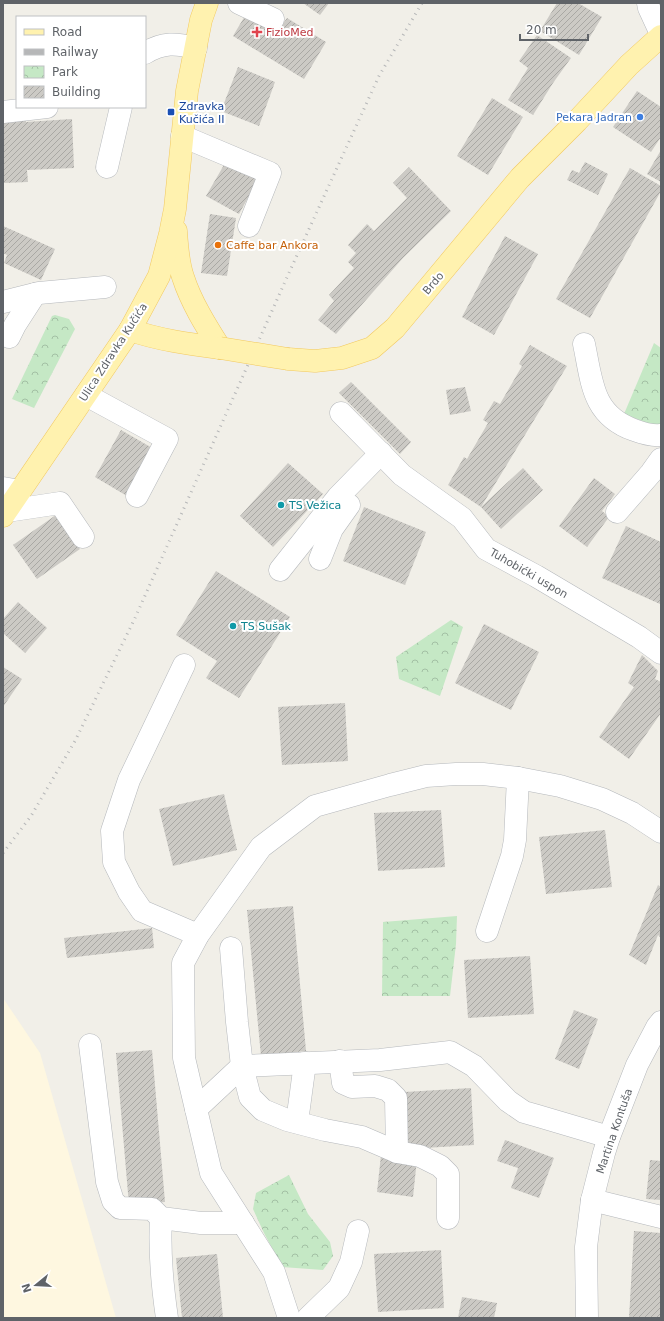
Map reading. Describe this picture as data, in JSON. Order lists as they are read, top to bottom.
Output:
{
  "streets": {
    "main road": ["Brdo", "Ulica Zdravka Kučića"],
    "street": ["Tuhobićki uspon", "Martina Kontuša"]
  },
  "crossings": [
    ["Brdo", "Ulica Zdravka Kučića"]
  ],
  "places": {
    "health": ["FizioMed"],
    "transit": ["Zdravka Kučića II"],
    "other": [
      "Pekara Jadran",
      "Caffe bar Ankora",
      "TS Vežica",
      "TS Sušak"
    ]
  },
  "legend": [
    "Road",
    "Railway",
    "Park",
    "Building"
  ],
  "scale_bar": "20 m",
  "north": "left"
}
